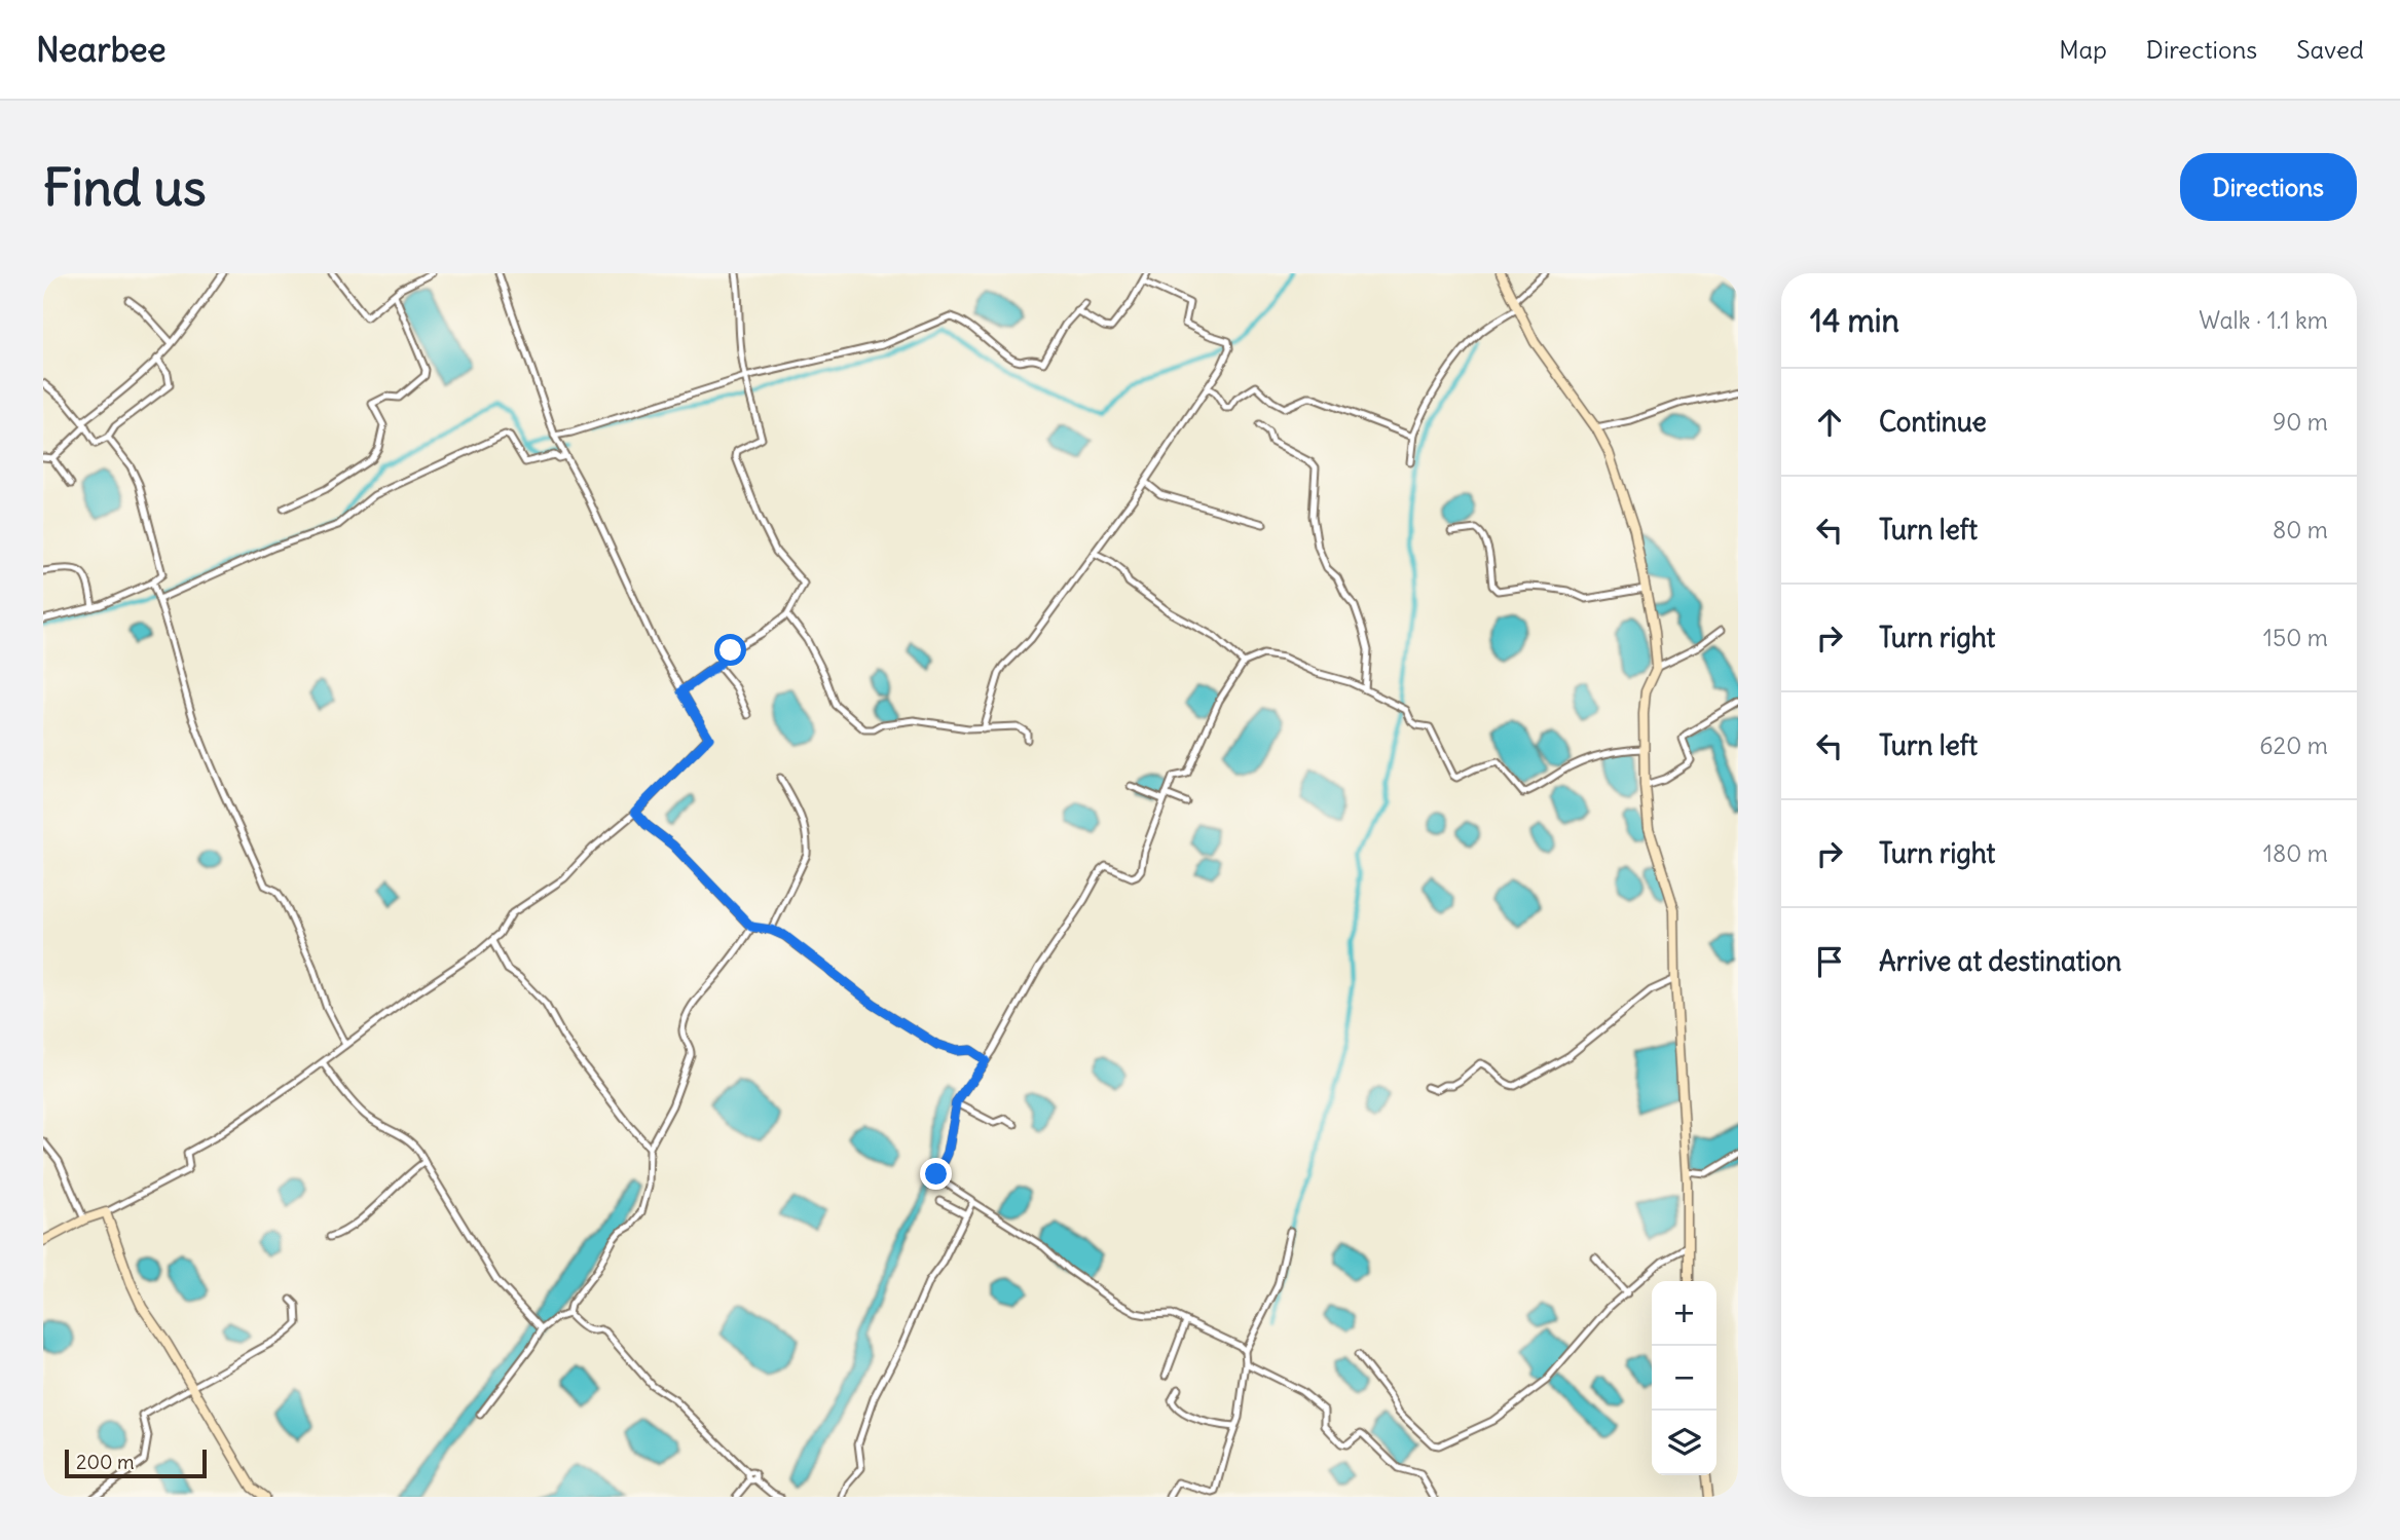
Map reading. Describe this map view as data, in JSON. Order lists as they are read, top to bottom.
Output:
{
  "scale_bar": "200 m",
  "page": {
    "header": "Nearbee",
    "nav": ["Map", "Directions", "Saved"],
    "buttons": "Directions",
    "title": "Find us",
    "heading": ["14 min", "Walk · 1.1 km"],
    "list": [
      ["Continue", "90 m"],
      ["Turn left", "80 m"],
      ["Turn right", "150 m"],
      ["Turn left", "620 m"],
      ["Turn right", "180 m"],
      "Arrive at destination"
    ],
    "map_buttons": ["+", "−"],
    "scale": "200 m"
  }
}
